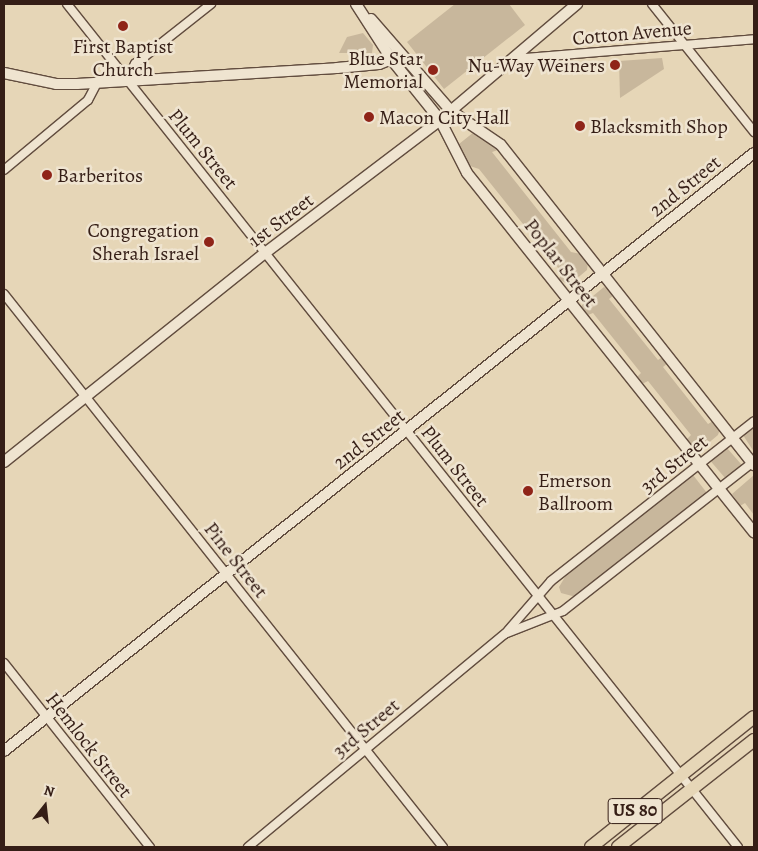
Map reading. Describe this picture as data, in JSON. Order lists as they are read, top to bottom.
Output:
{
  "streets": {
    "main road": ["US 80"],
    "street": [
      "Cotton Avenue",
      "Plum Street",
      "2nd Street",
      "1st Street",
      "Poplar Street",
      "3rd Street",
      "Pine Street",
      "Hemlock Street"
    ]
  },
  "crossings": [
    ["Cotton Avenue", "1st Street"],
    ["Plum Street", "2nd Street"],
    ["Plum Street", "1st Street"],
    ["Plum Street", "3rd Street"],
    ["Plum Street", "US 80"],
    ["2nd Street", "Poplar Street"],
    ["2nd Street", "Pine Street"],
    ["2nd Street", "Hemlock Street"],
    ["1st Street", "Poplar Street"],
    ["1st Street", "Pine Street"],
    ["Poplar Street", "3rd Street"],
    ["3rd Street", "Pine Street"]
  ],
  "places": [
    "First Baptist Church",
    "Nu-Way Weiners",
    "Blue Star Memorial",
    "Macon City Hall",
    "Blacksmith Shop",
    "Barberitos",
    "Congregation Sherah Israel",
    "Emerson Ballroom"
  ],
  "north": "top"
}
